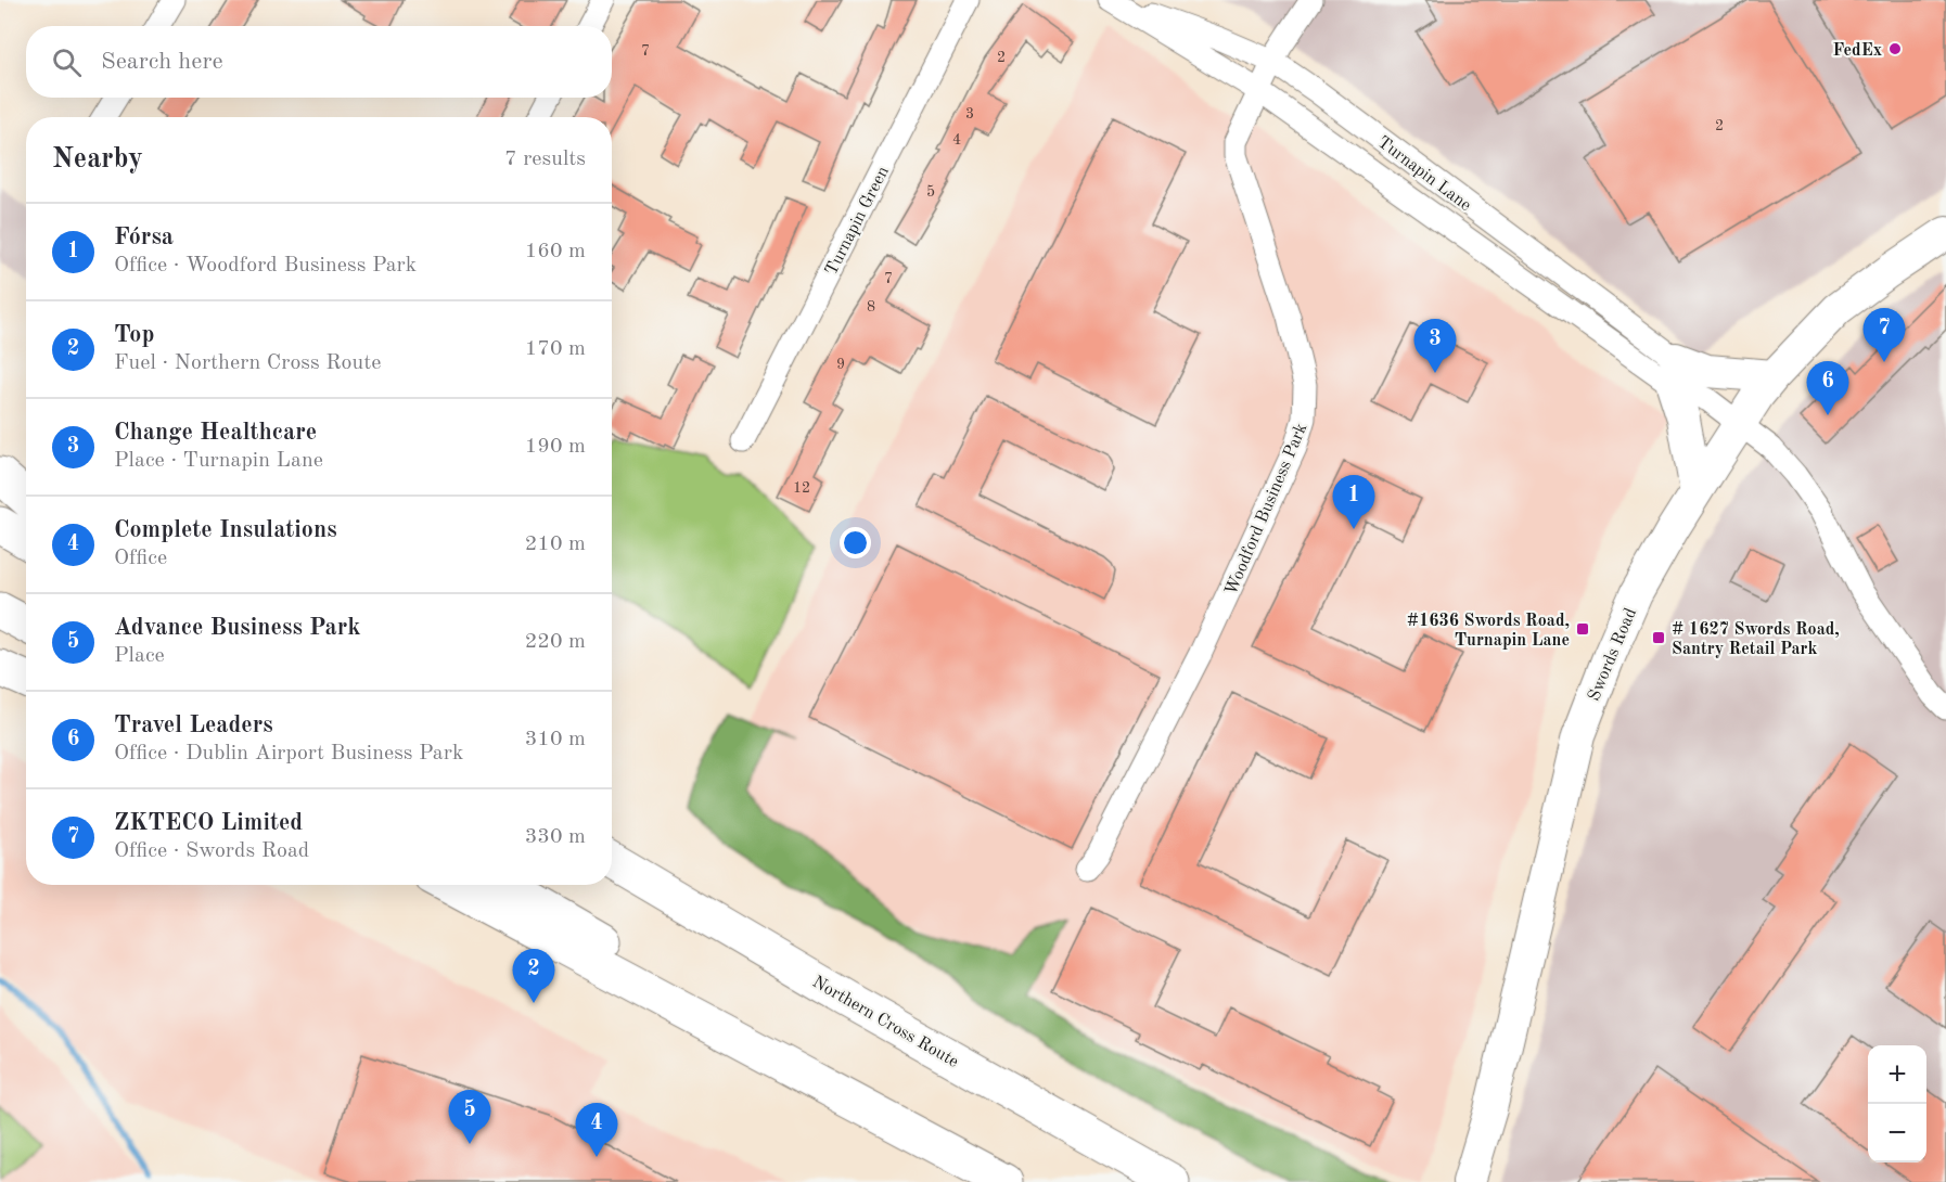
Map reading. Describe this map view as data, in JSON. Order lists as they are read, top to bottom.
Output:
{
  "streets": {
    "highway": ["Northern Cross Route"],
    "main road": ["Swords Road"],
    "street": ["Turnapin Lane", "Turnapin Green", "Woodford Business Park"]
  },
  "crossings": [
    ["Turnapin Lane", "Woodford Business Park"],
    ["Turnapin Lane", "Swords Road"]
  ],
  "places": {
    "other": ["FedEx"],
    "transit": ["#1636 Swords Road, Turnapin Lane", "# 1627 Swords Road, Santry Retail Park"]
  },
  "house_numbers": [
    "7",
    "2",
    "3",
    "2",
    "4",
    "5",
    "7",
    "8",
    "9",
    "12"
  ],
  "page": {
    "search": "Search here",
    "heading": ["Nearby", "7 results"],
    "list": [
      {
        "mark": "1",
        "name": "Fórsa",
        "note": "Office · Woodford Business Park",
        "value": "160 m"
      },
      {
        "mark": "2",
        "name": "Top",
        "note": "Fuel · Northern Cross Route",
        "value": "170 m"
      },
      {
        "mark": "3",
        "name": "Change Healthcare",
        "note": "Place · Turnapin Lane",
        "value": "190 m"
      },
      {
        "mark": "4",
        "name": "Complete Insulations",
        "note": "Office",
        "value": "210 m"
      },
      {
        "mark": "5",
        "name": "Advance Business Park",
        "note": "Place",
        "value": "220 m"
      },
      {
        "mark": "6",
        "name": "Travel Leaders",
        "note": "Office · Dublin Airport Business Park",
        "value": "310 m"
      },
      {
        "mark": "7",
        "name": "ZKTECO Limited",
        "note": "Office · Swords Road",
        "value": "330 m"
      }
    ],
    "pins": [
      "7",
      "3",
      "6",
      "1",
      "2",
      "5",
      "4"
    ],
    "map_buttons": ["+", "−"]
  }
}
